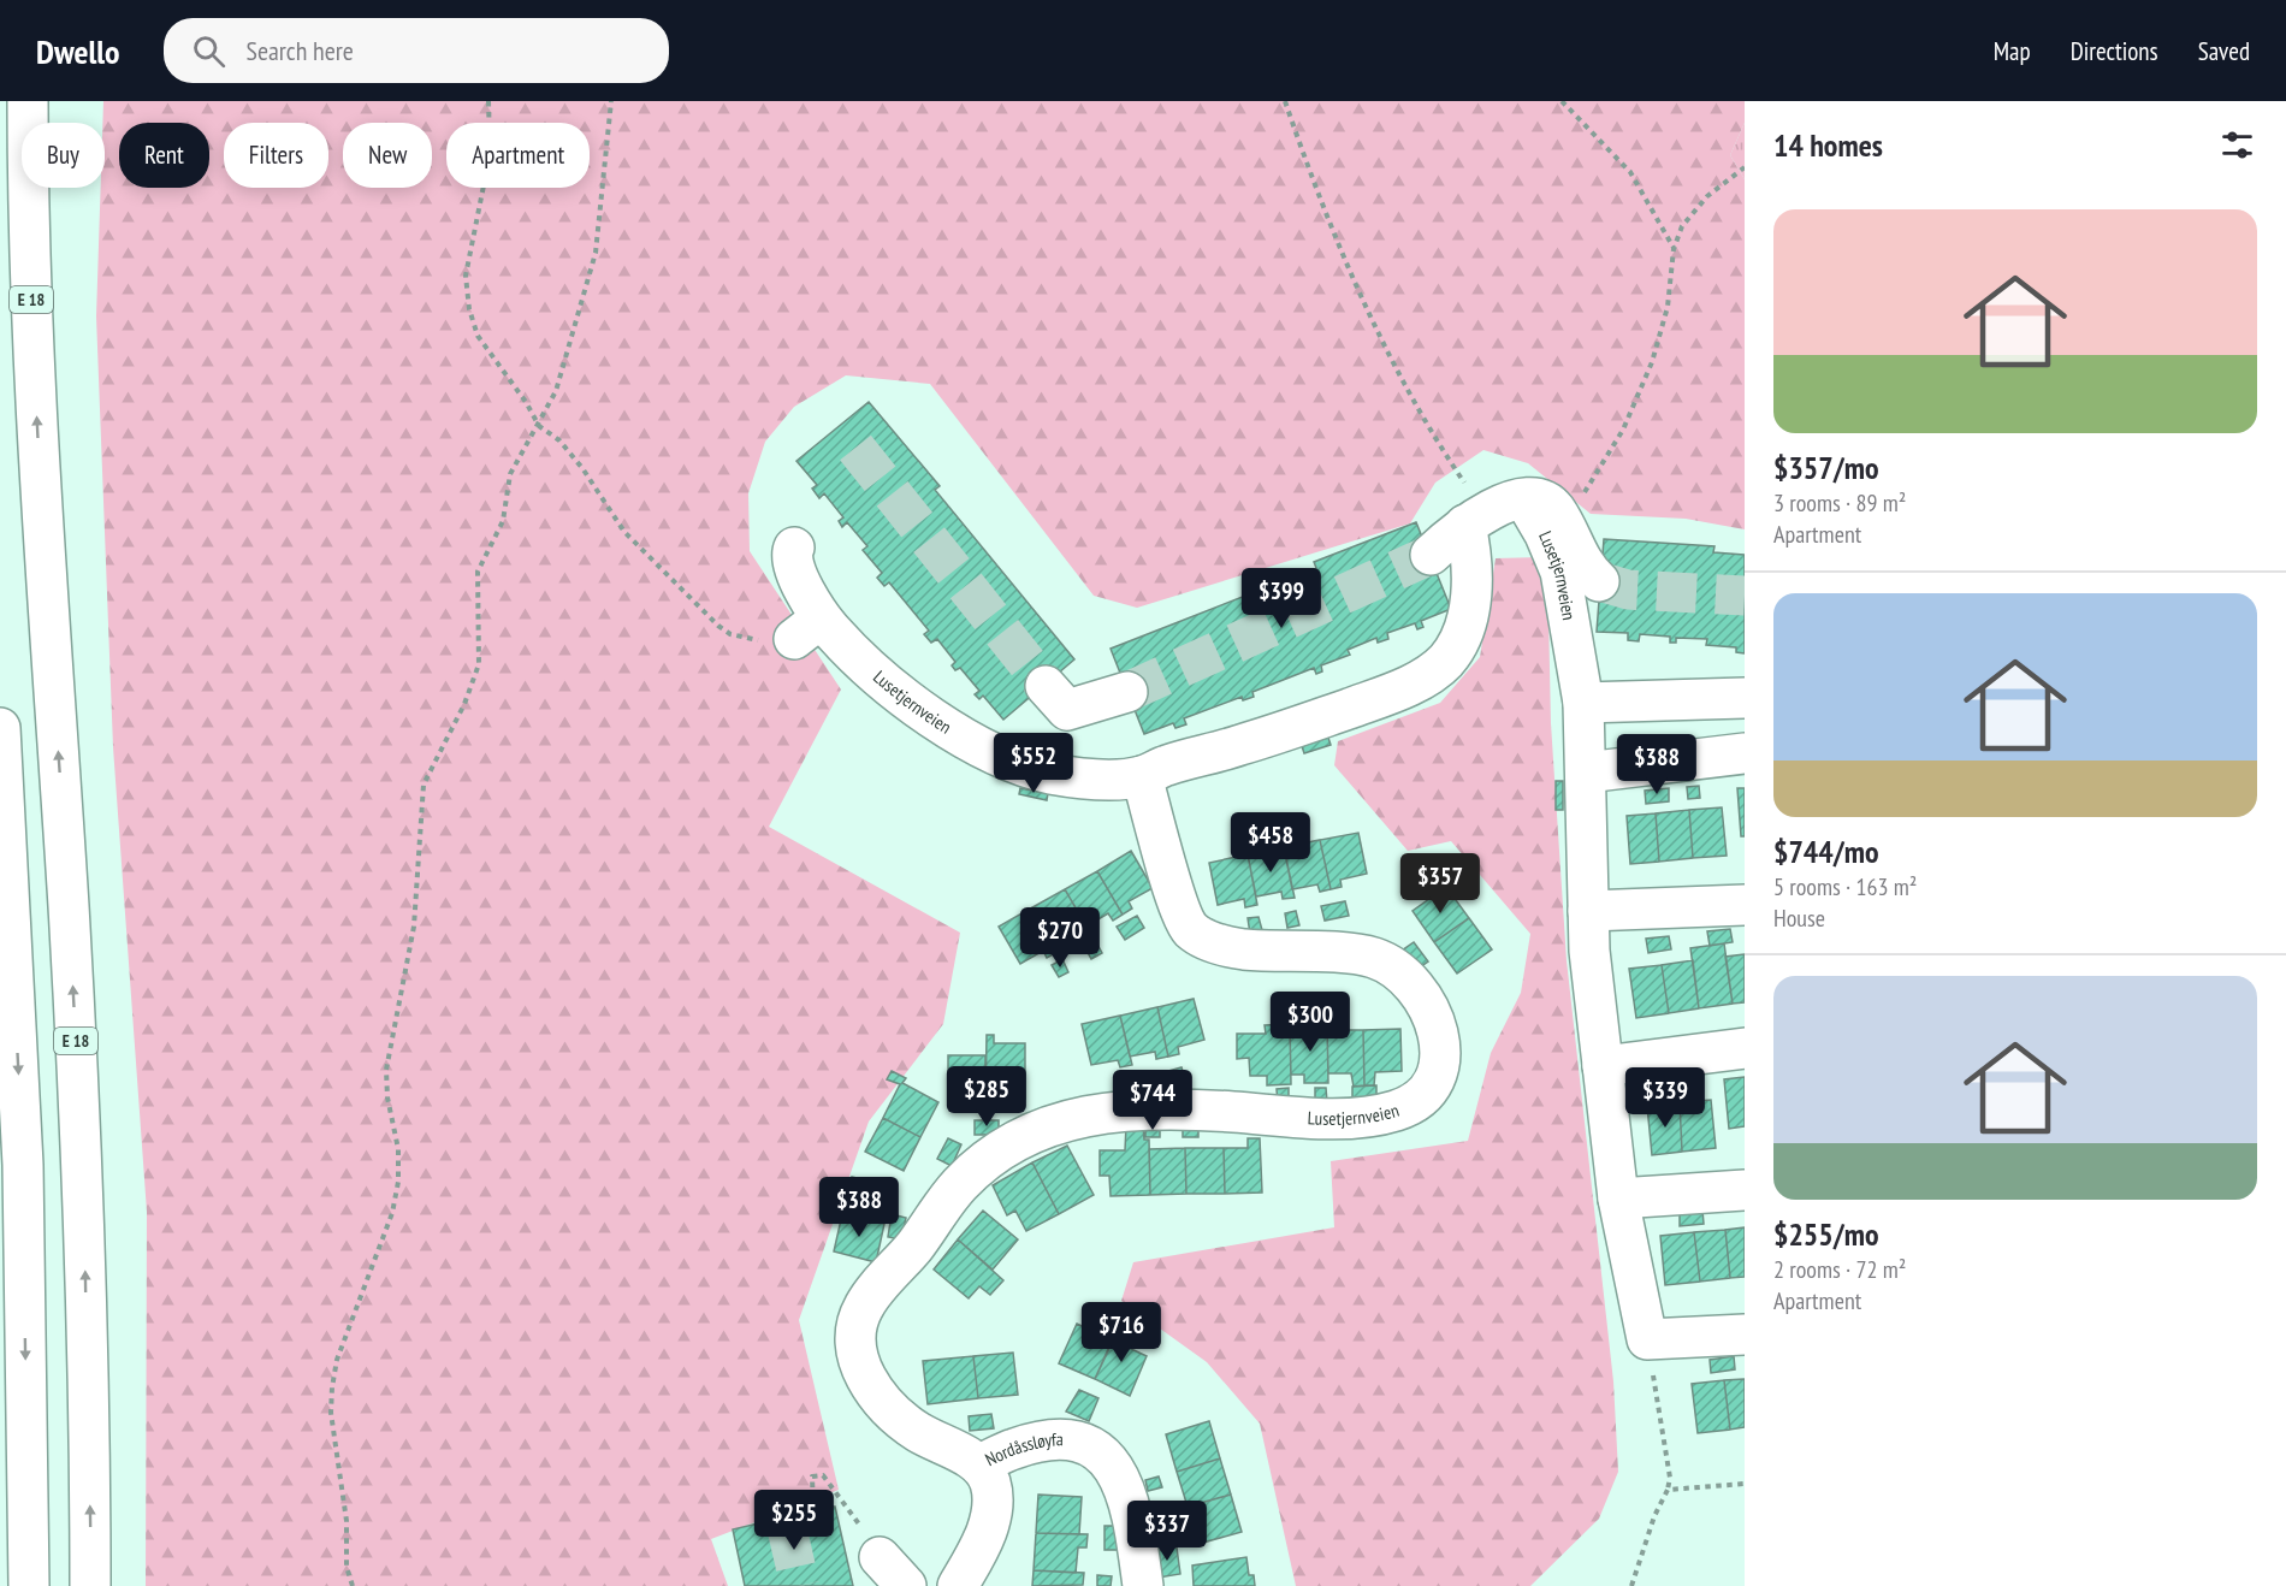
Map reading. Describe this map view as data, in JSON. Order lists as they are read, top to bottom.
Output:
{
  "streets": {
    "main road": ["E 18", "Lusetjernveien", "Nordåssløyfa"]
  },
  "crossings": [
    ["Lusetjernveien", "Nordåssløyfa"]
  ],
  "page": {
    "header": "Dwello",
    "search": "Search here",
    "nav": ["Map", "Directions", "Saved"],
    "heading": "14 homes",
    "chip": [
      "Buy",
      "Rent",
      "Filters",
      "New",
      "Apartment"
    ],
    "list": [
      {
        "name": "$357/mo",
        "note": "3 rooms · 89 m² · Apartment"
      },
      {
        "name": "$744/mo",
        "note": "5 rooms · 163 m² · House"
      },
      {
        "name": "$255/mo",
        "note": "2 rooms · 72 m² · Apartment"
      }
    ],
    "price": [
      "$399",
      "$552",
      "$388",
      "$458",
      "$357",
      "$270",
      "$300",
      "$285",
      "$339",
      "$744",
      "$388",
      "$716",
      "$255",
      "$337"
    ]
  }
}
